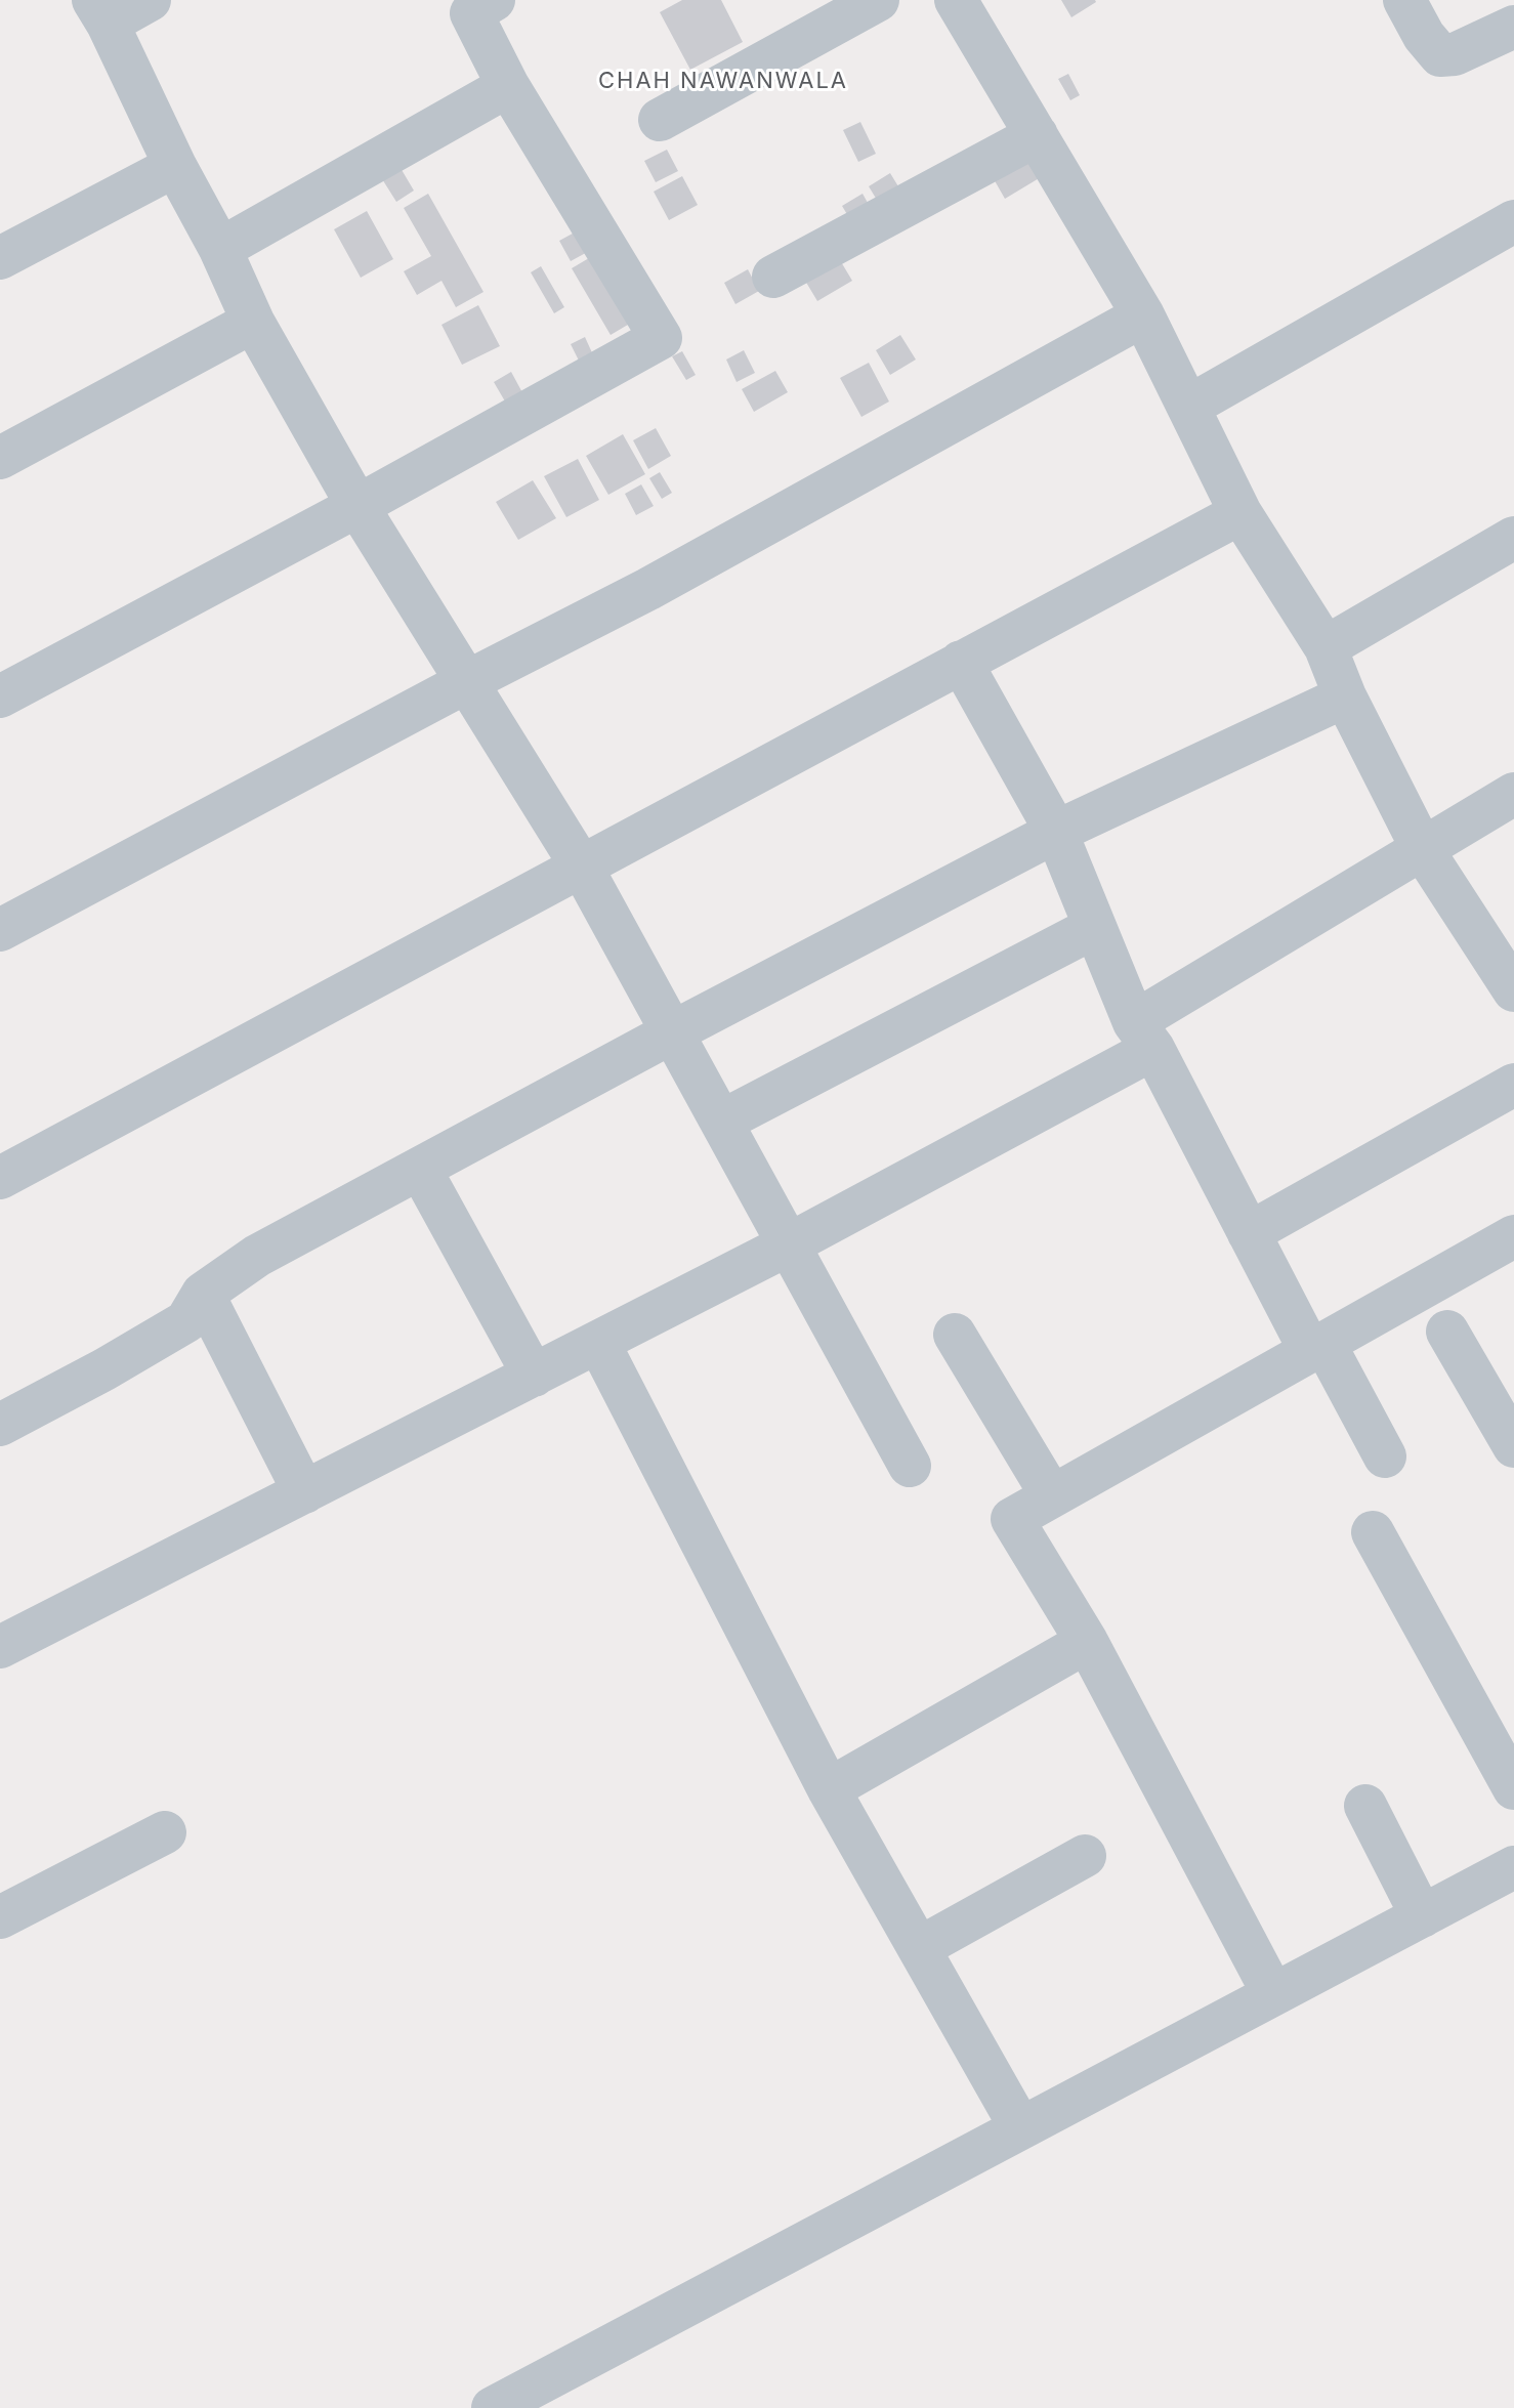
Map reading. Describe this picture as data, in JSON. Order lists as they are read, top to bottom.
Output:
{
  "districts": ["CHAH NAWANWALA"]
}
